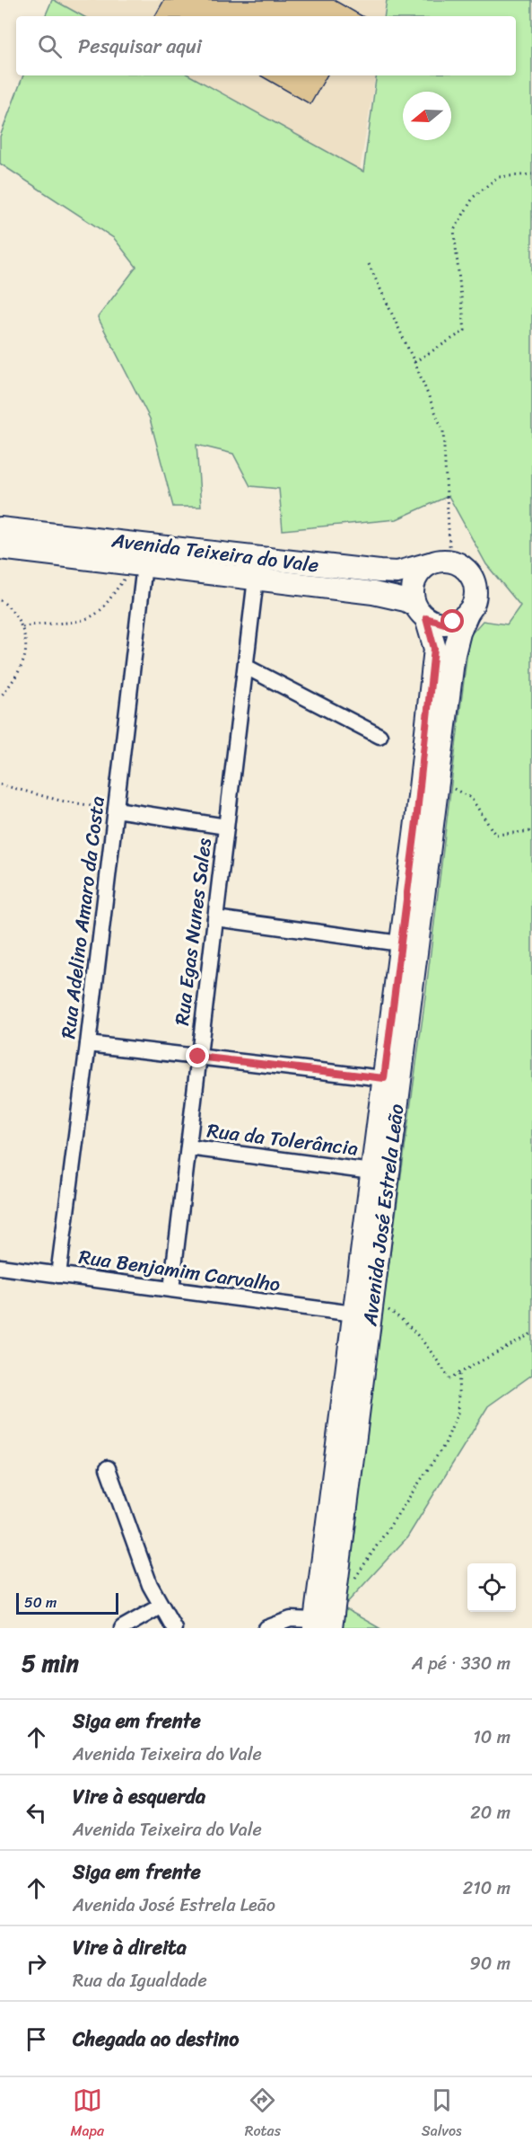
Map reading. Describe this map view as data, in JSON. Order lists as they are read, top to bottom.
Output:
{
  "streets": {
    "street": [
      "Avenida Teixeira do Vale",
      "Rua Adelino Amaro da Costa",
      "Rua Egas Nunes Sales",
      "Rua da Tolerância",
      "Avenida José Estrela Leão",
      "Rua Benjamim Carvalho"
    ]
  },
  "crossings": [
    ["Avenida Teixeira do Vale", "Rua Adelino Amaro da Costa"],
    ["Avenida Teixeira do Vale", "Rua Egas Nunes Sales"],
    ["Avenida Teixeira do Vale", "Avenida José Estrela Leão"],
    ["Rua Adelino Amaro da Costa", "Rua Benjamim Carvalho"],
    ["Rua Egas Nunes Sales", "Rua da Tolerância"],
    ["Rua Egas Nunes Sales", "Rua Benjamim Carvalho"],
    ["Rua da Tolerância", "Avenida José Estrela Leão"],
    ["Avenida José Estrela Leão", "Rua Benjamim Carvalho"]
  ],
  "scale_bar": "50 m",
  "north": "left",
  "page": {
    "search": "Pesquisar aqui",
    "scale": "50 m",
    "heading": ["5 min", "A pé · 330 m"],
    "list": [
      ["Siga em frente", "Avenida Teixeira do Vale", "10 m"],
      ["Vire à esquerda", "Avenida Teixeira do Vale", "20 m"],
      ["Siga em frente", "Avenida José Estrela Leão", "210 m"],
      ["Vire à direita", "Rua da Igualdade", "90 m"],
      "Chegada ao destino"
    ],
    "nav": ["Mapa", "Rotas", "Salvos"]
  }
}
